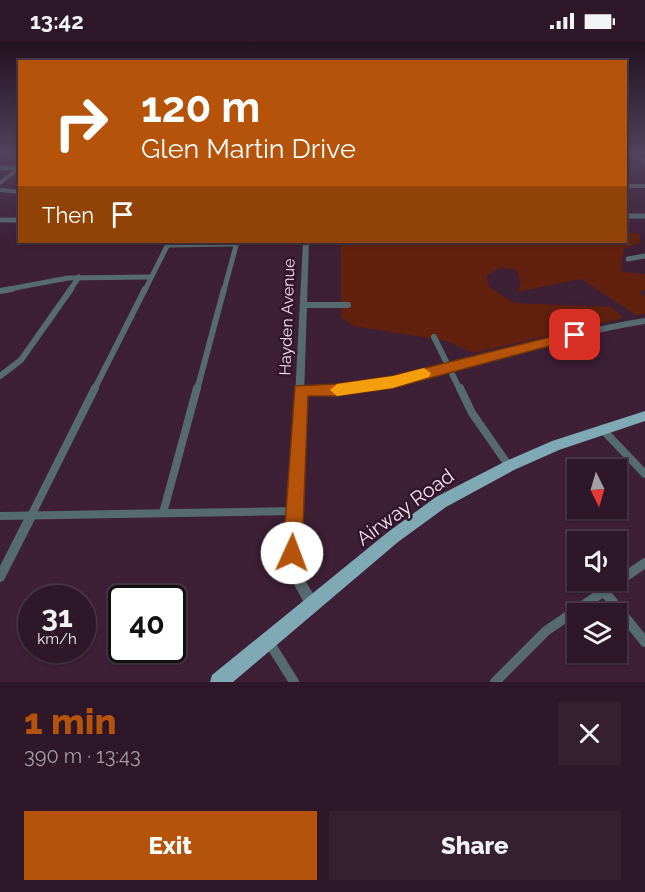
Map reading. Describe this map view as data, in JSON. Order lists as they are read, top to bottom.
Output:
{
  "streets": {
    "main road": ["Airway Road"],
    "street": ["Hayden Avenue"]
  },
  "crossings": [
    ["Hayden Avenue", "Airway Road"]
  ],
  "north": "bottom",
  "page": {
    "status": "13:42",
    "turn": ["120 m", "Glen Martin Drive"],
    "then": "Then",
    "speed": "31 km/h",
    "limit": "40",
    "heading": ["1 min", "390 m · 13:43"],
    "buttons": ["Exit", "Share"]
  }
}
